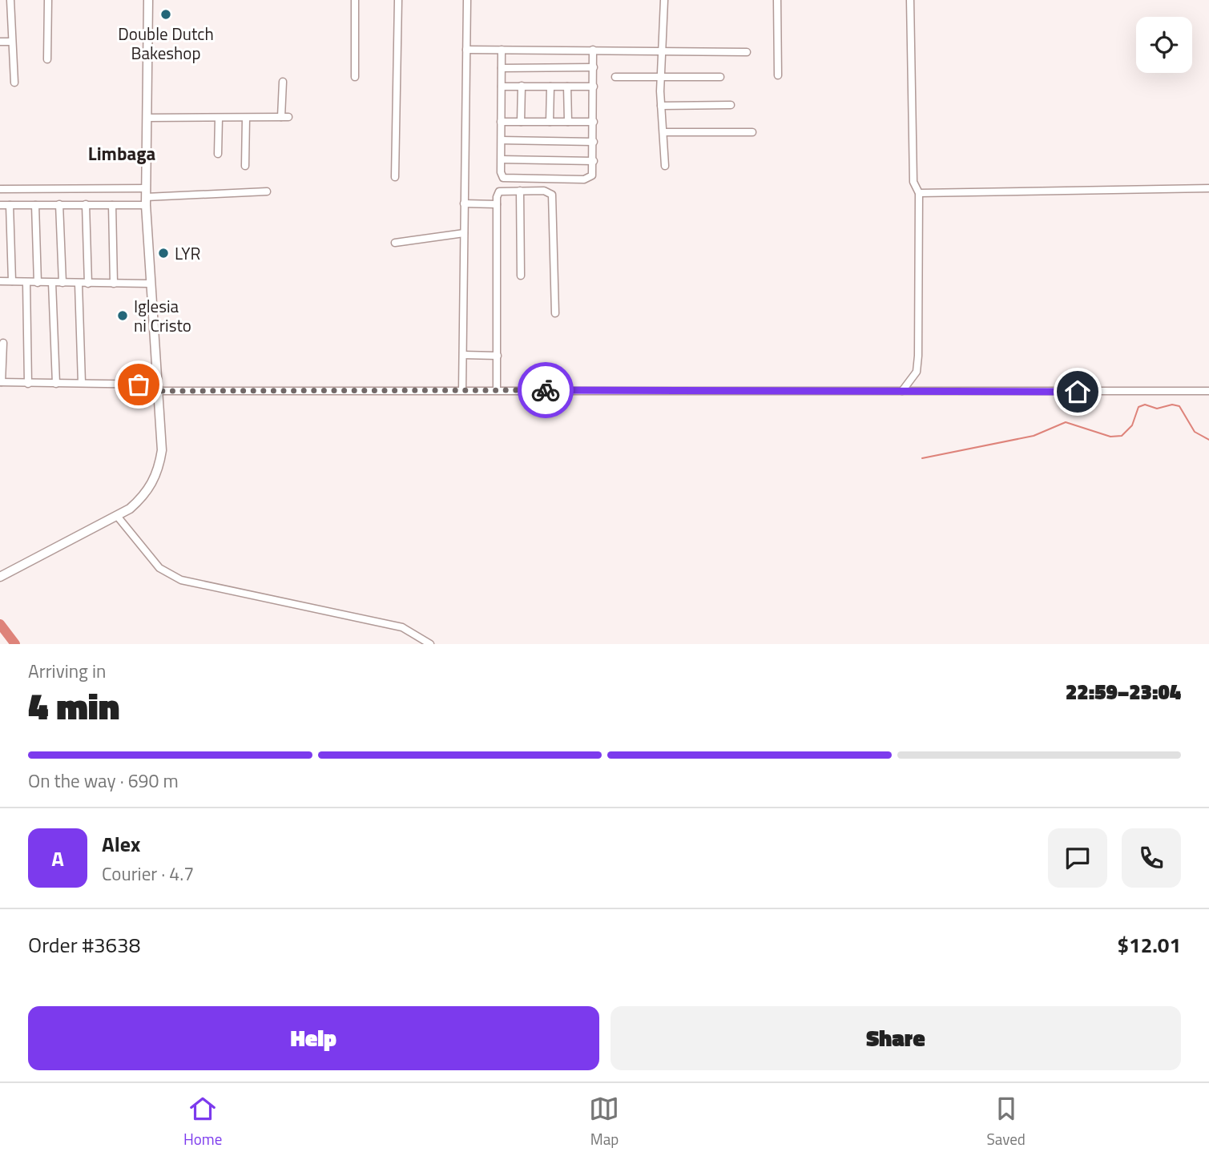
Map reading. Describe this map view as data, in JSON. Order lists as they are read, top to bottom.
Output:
{
  "districts": ["Limbaga"],
  "places": ["Double Dutch Bakeshop", "LYR", "Iglesia ni Cristo"],
  "page": {
    "heading": ["4 min", "Arriving in", "22:59–23:04"],
    "panel": [
      "Alex",
      "Courier · 4.7",
      "Order #3638",
      "$12.01"
    ],
    "bar": "On the way · 690 m",
    "round": "A",
    "buttons": ["Help", "Share"],
    "tabs": ["Home", "Map", "Saved"]
  }
}
